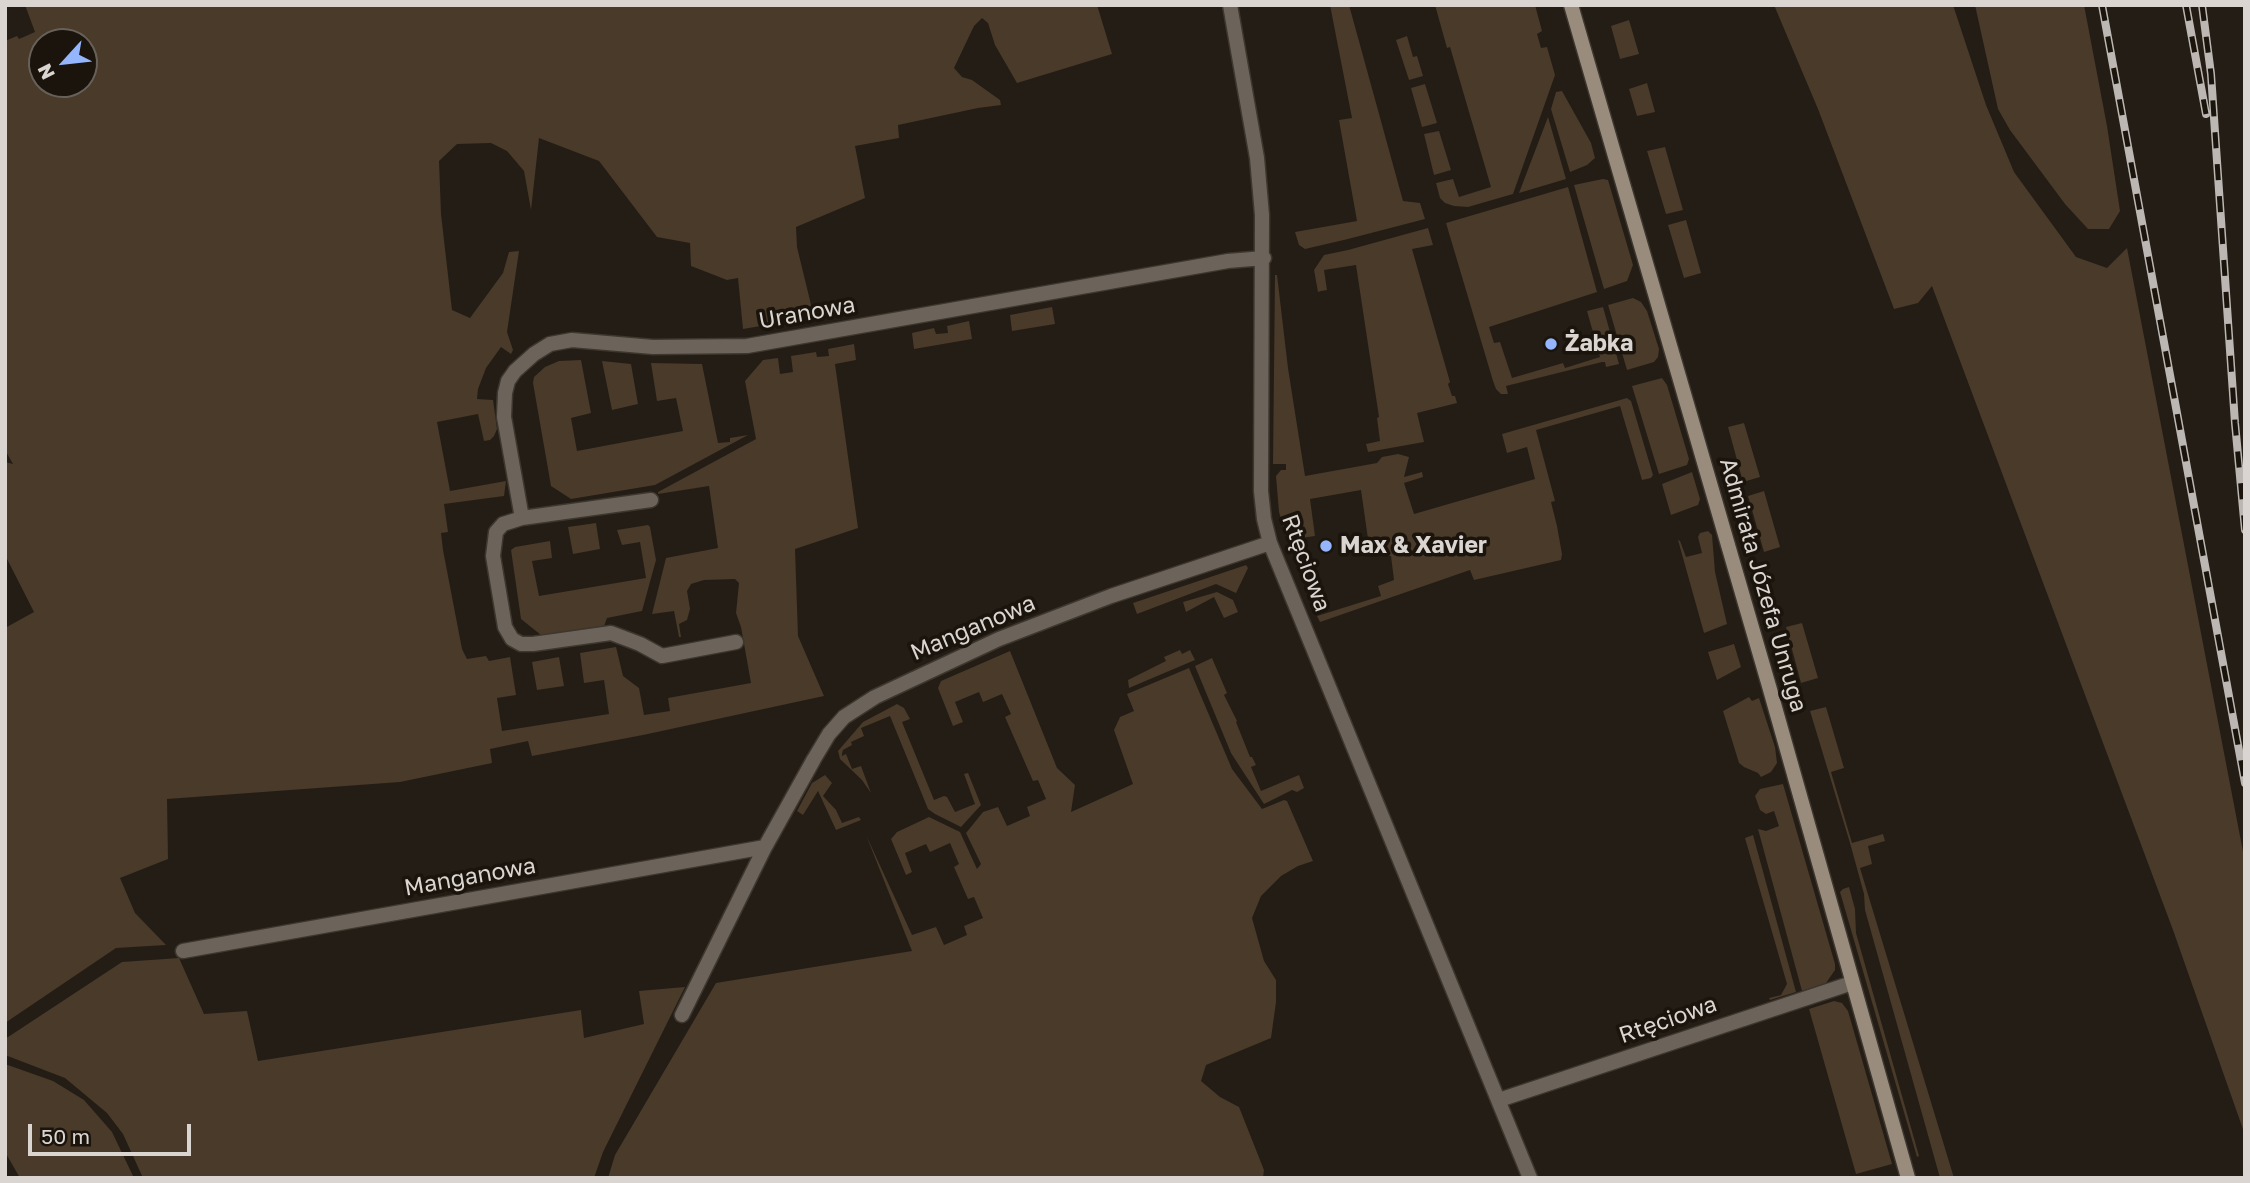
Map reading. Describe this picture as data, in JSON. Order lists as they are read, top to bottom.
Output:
{
  "streets": {
    "street": [
      "Uranowa",
      "Rtęciowa",
      "Admirała Józefa Unruga",
      "Manganowa"
    ]
  },
  "crossings": [
    ["Uranowa", "Rtęciowa"],
    ["Rtęciowa", "Admirała Józefa Unruga"],
    ["Rtęciowa", "Manganowa"]
  ],
  "places": ["Żabka", "Max & Xavier"],
  "scale_bar": "50 m",
  "north": "bottom left"
}
